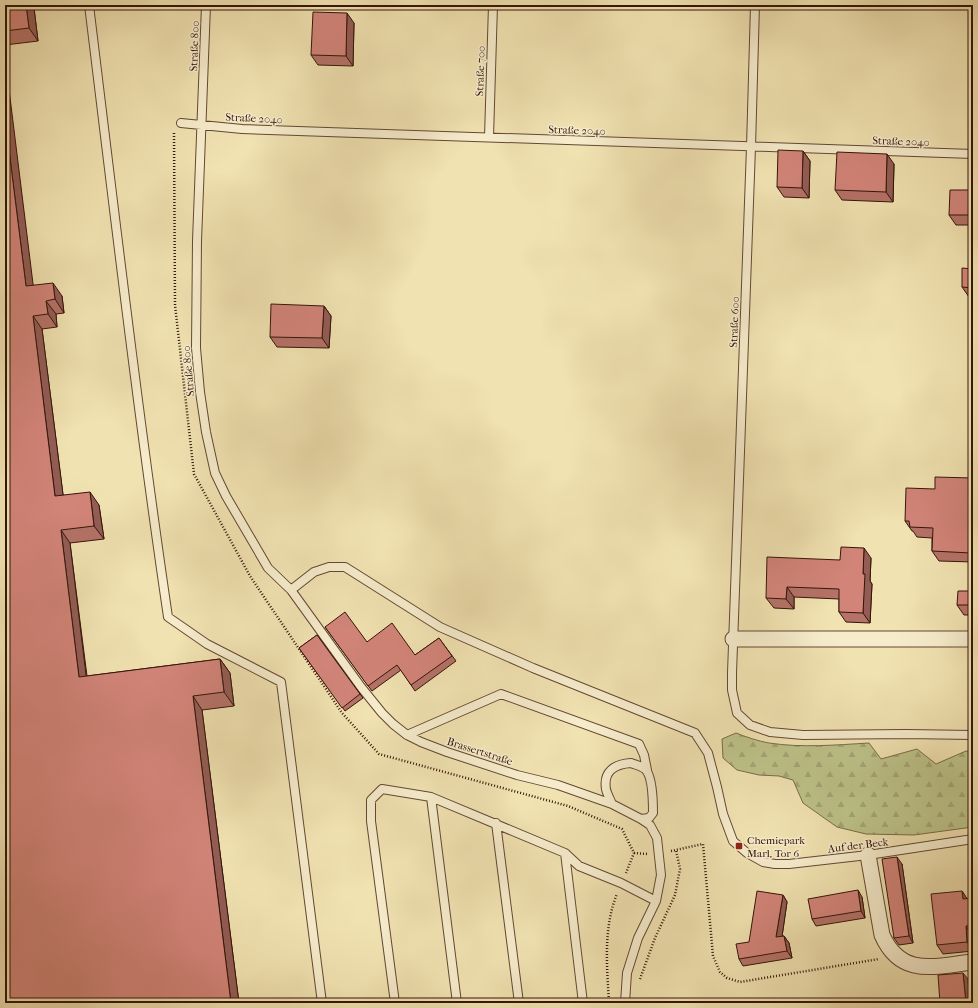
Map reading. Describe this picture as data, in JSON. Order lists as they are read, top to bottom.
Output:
{
  "streets": {
    "lane": [
      "Straße 800",
      "Straße 700",
      "Straße 2040",
      "Straße 600",
      "Brassertstraße",
      "Auf der Beck"
    ]
  },
  "crossings": [
    ["Straße 800", "Straße 2040"],
    ["Straße 800", "Brassertstraße"],
    ["Straße 800", "Auf der Beck"],
    ["Straße 700", "Straße 2040"],
    ["Straße 2040", "Straße 600"]
  ],
  "places": {
    "transit": ["Chemiepark Marl, Tor 6"]
  }
}
